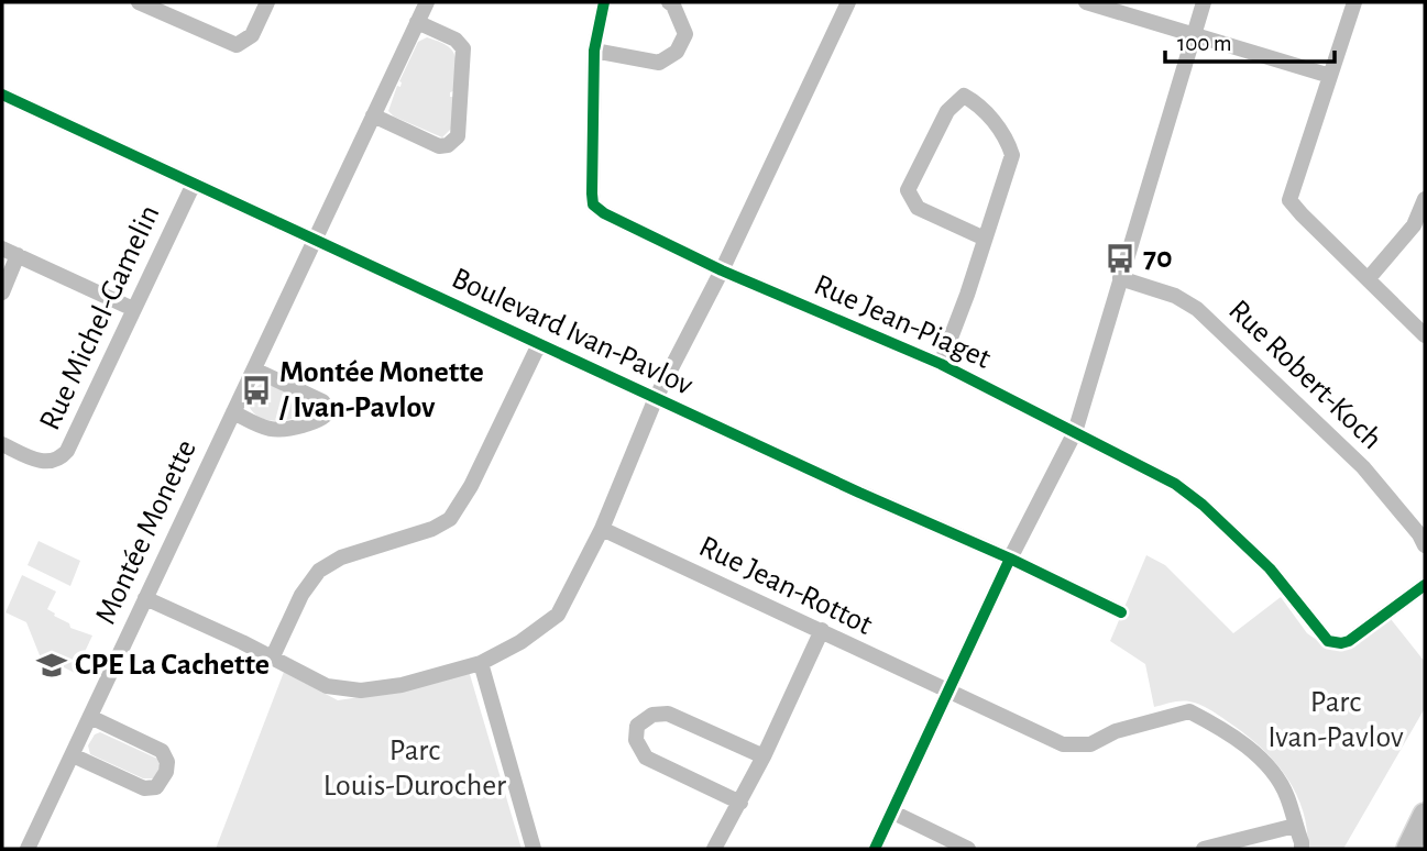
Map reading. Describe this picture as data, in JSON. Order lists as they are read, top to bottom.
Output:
{
  "streets": {
    "street": [
      "Rue Michel-Gamelin",
      "Rue Jean-Piaget",
      "Boulevard Ivan-Pavlov",
      "Rue Robert-Koch",
      "Montée Monette",
      "Rue Jean-Rottot"
    ]
  },
  "crossings": [
    ["Rue Michel-Gamelin", "Boulevard Ivan-Pavlov"],
    ["Boulevard Ivan-Pavlov", "Montée Monette"]
  ],
  "parks": ["Parc Ivan-Pavlov", "Parc Louis-Durocher"],
  "places": {
    "bus stop": ["70", "Montée Monette / Ivan-Pavlov"],
    "school or university": ["CPE La Cachette"]
  },
  "scale_bar": "100 m"
}
